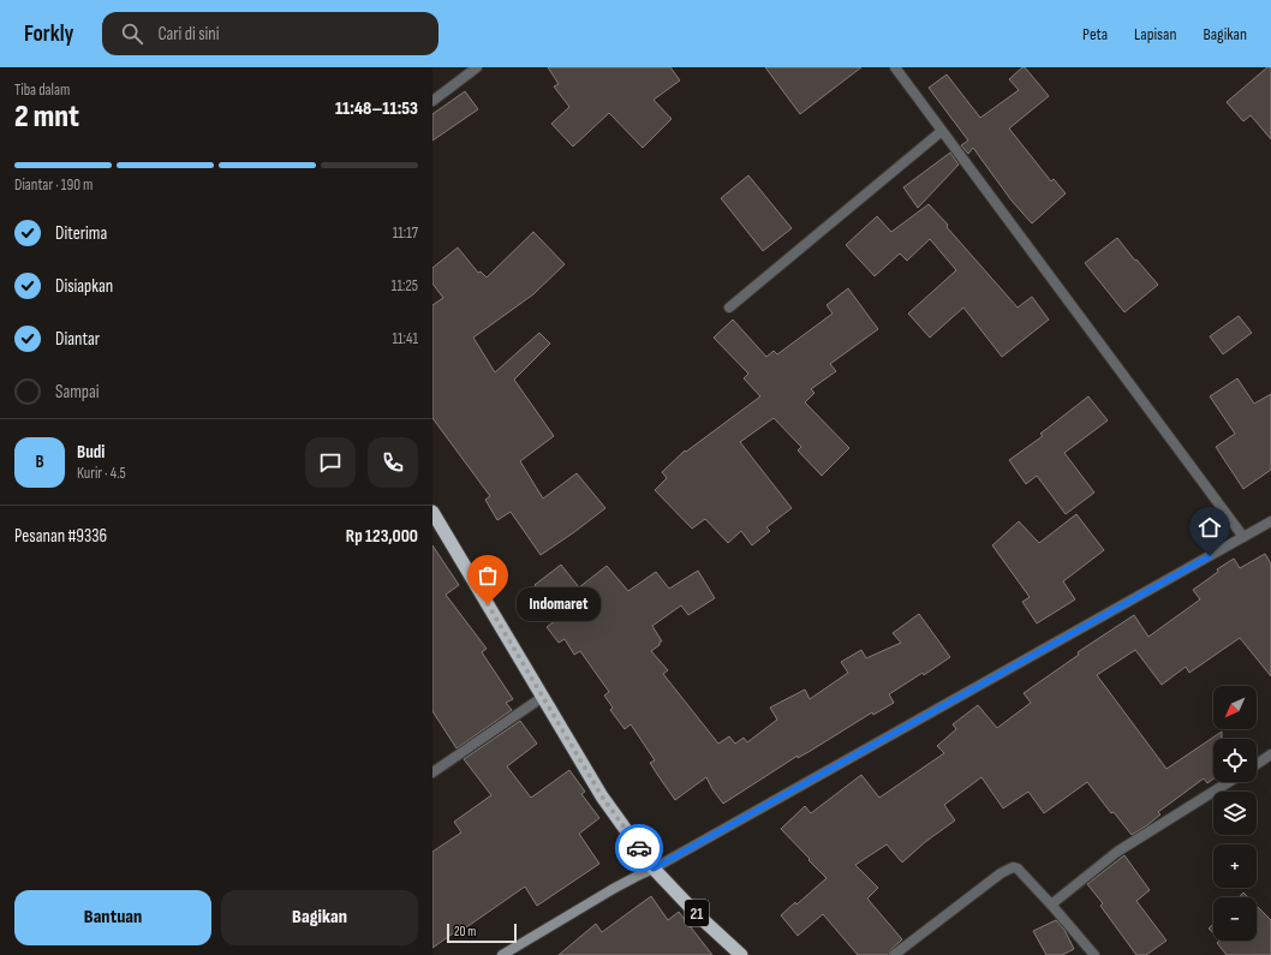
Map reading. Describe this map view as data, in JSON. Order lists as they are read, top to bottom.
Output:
{
  "streets": {
    "highway": ["21"]
  },
  "places": ["Indomaret"],
  "scale_bar": "20 m",
  "north": "bottom left",
  "page": {
    "header": "Forkly",
    "search": "Cari di sini",
    "nav": ["Peta", "Lapisan", "Bagikan"],
    "heading": ["2 mnt", "Tiba dalam", "11:48–11:53"],
    "panel": [
      "Budi",
      "Kurir · 4.5",
      "Pesanan #9336",
      "Rp 123,000"
    ],
    "bar": "Diantar · 190 m",
    "list": [
      ["Diterima", "11:17"],
      ["Disiapkan", "11:25"],
      ["Diantar", "11:41"],
      "Sampai"
    ],
    "round": "B",
    "bubble": "Indomaret",
    "map_buttons": ["+", "−"],
    "buttons": ["Bantuan", "Bagikan"],
    "scale": "20 m"
  }
}
